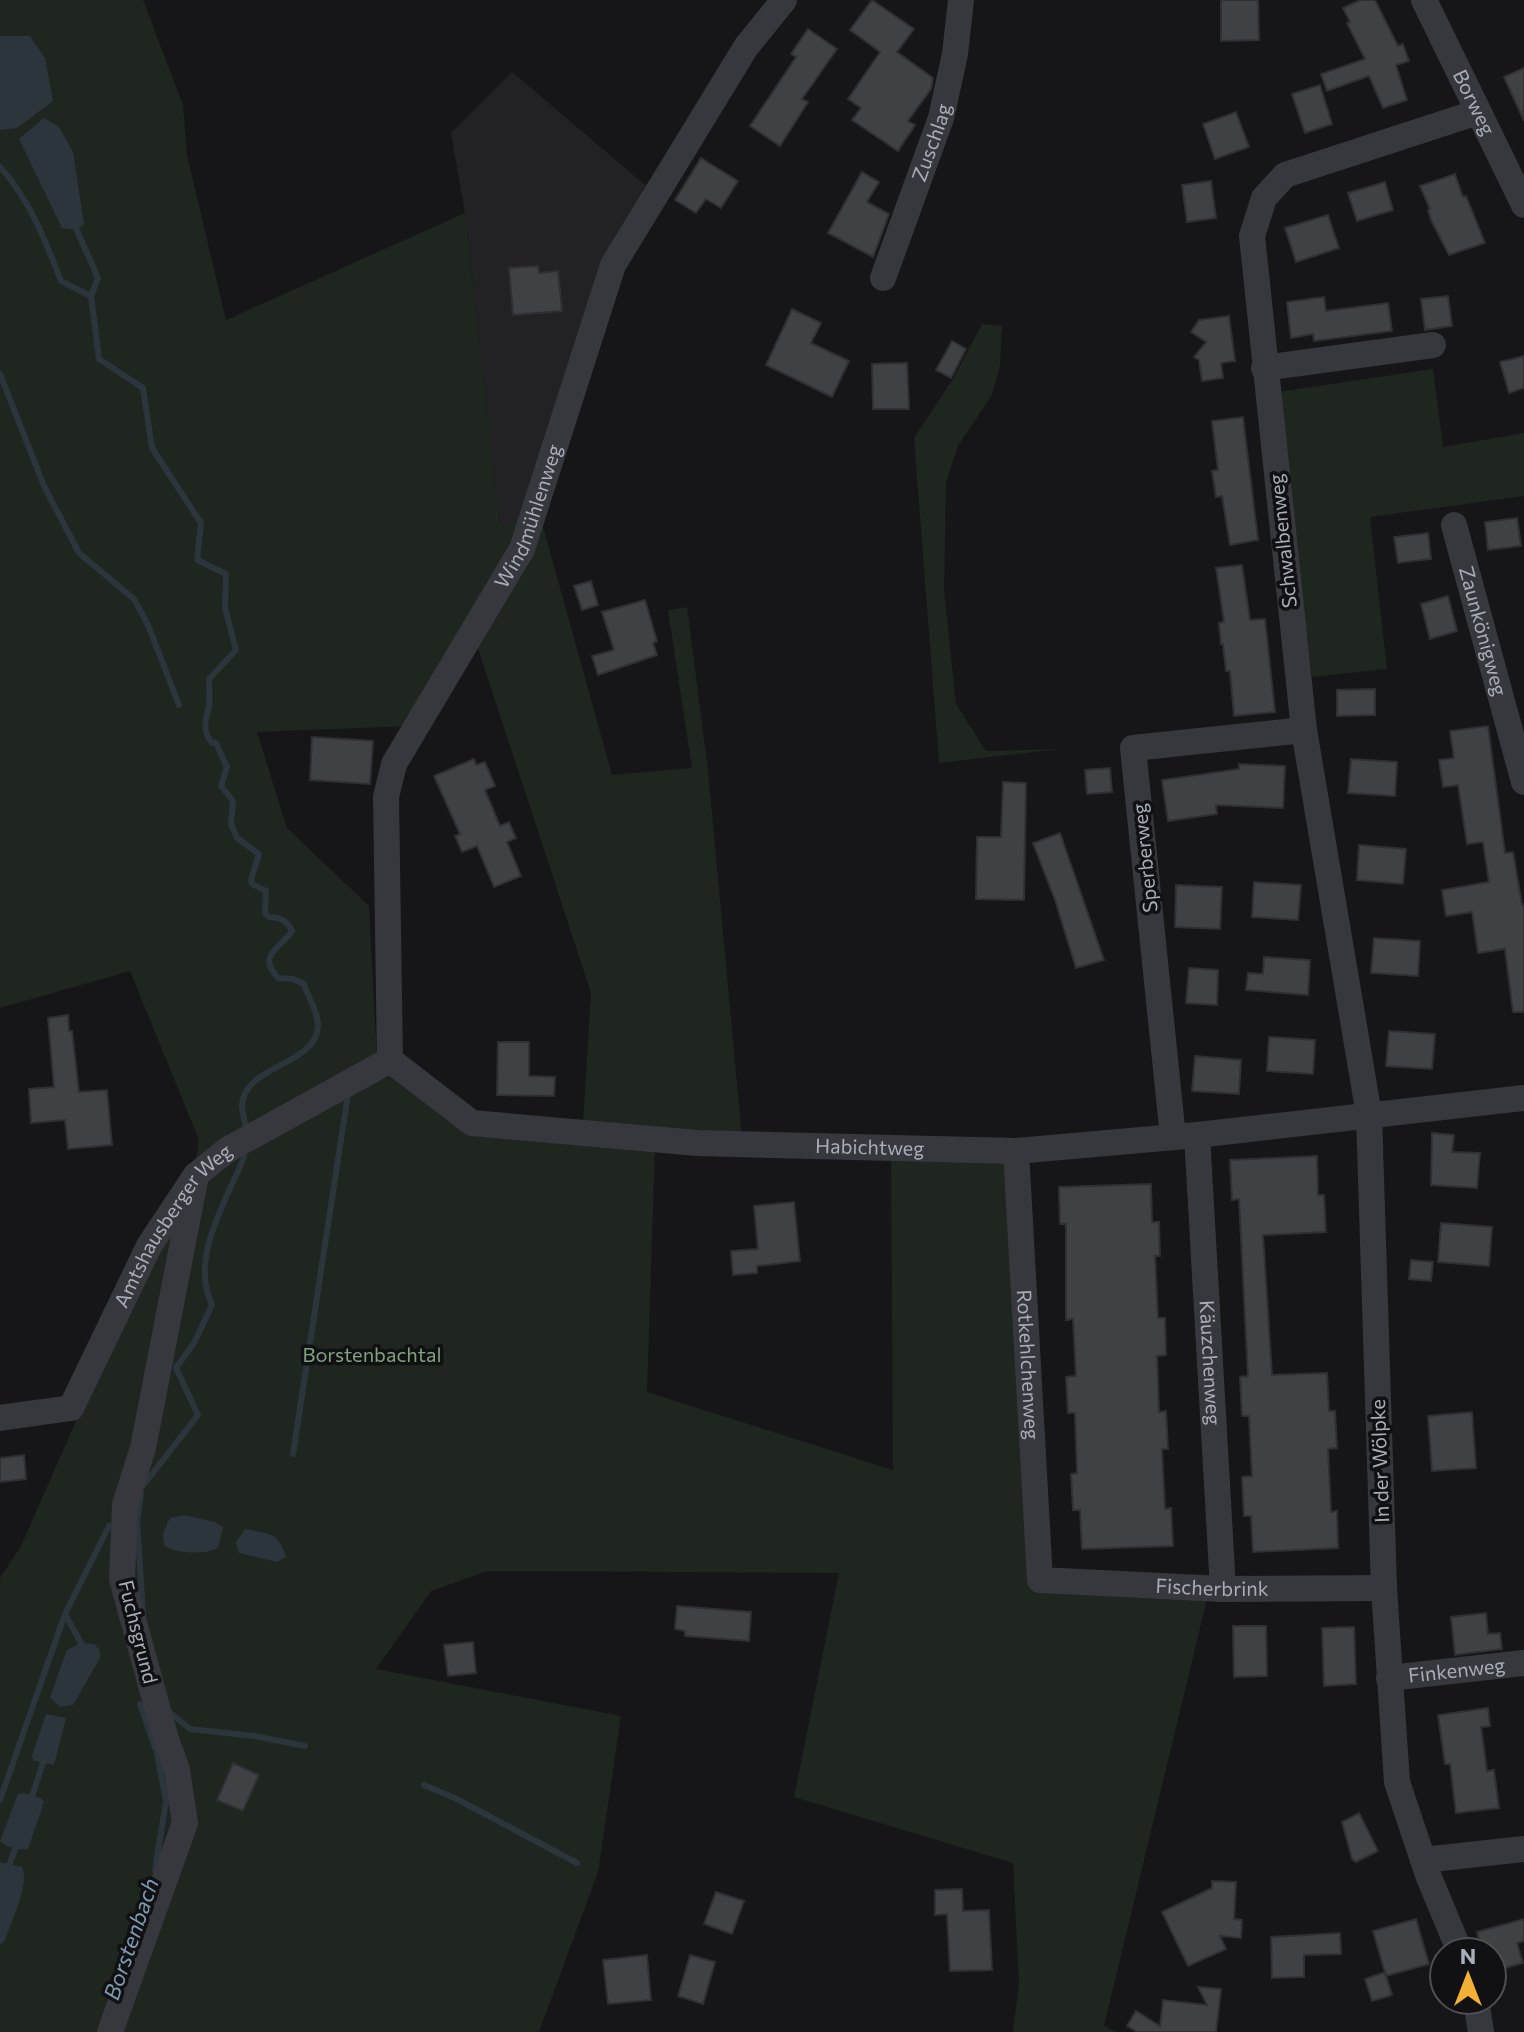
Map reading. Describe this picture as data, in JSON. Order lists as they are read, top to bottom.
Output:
{
  "streets": {
    "street": [
      "Borweg",
      "Zuschlag",
      "Windmühlenweg",
      "Schwalbenweg",
      "Zaunkönigweg",
      "Sperberweg",
      "Habichtweg",
      "Amtshausberger Weg",
      "Käuzchenweg",
      "Rotkehlchenweg",
      "In der Wölpke",
      "Fischerbrink",
      "Fuchsgrund",
      "Finkenweg"
    ]
  },
  "crossings": [
    ["Borweg", "Schwalbenweg"],
    ["Windmühlenweg", "Habichtweg"],
    ["Windmühlenweg", "Amtshausberger Weg"],
    ["Schwalbenweg", "Sperberweg"],
    ["Schwalbenweg", "Habichtweg"],
    ["Schwalbenweg", "In der Wölpke"],
    ["Sperberweg", "Habichtweg"],
    ["Sperberweg", "Käuzchenweg"],
    ["Habichtweg", "Amtshausberger Weg"],
    ["Habichtweg", "Käuzchenweg"],
    ["Habichtweg", "Rotkehlchenweg"],
    ["Habichtweg", "In der Wölpke"],
    ["Amtshausberger Weg", "Fuchsgrund"],
    ["Käuzchenweg", "Fischerbrink"],
    ["Rotkehlchenweg", "Fischerbrink"],
    ["In der Wölpke", "Fischerbrink"],
    ["In der Wölpke", "Finkenweg"]
  ],
  "water": ["Borstenbach"],
  "parks": ["Borstenbachtal"],
  "north": "top"
}
